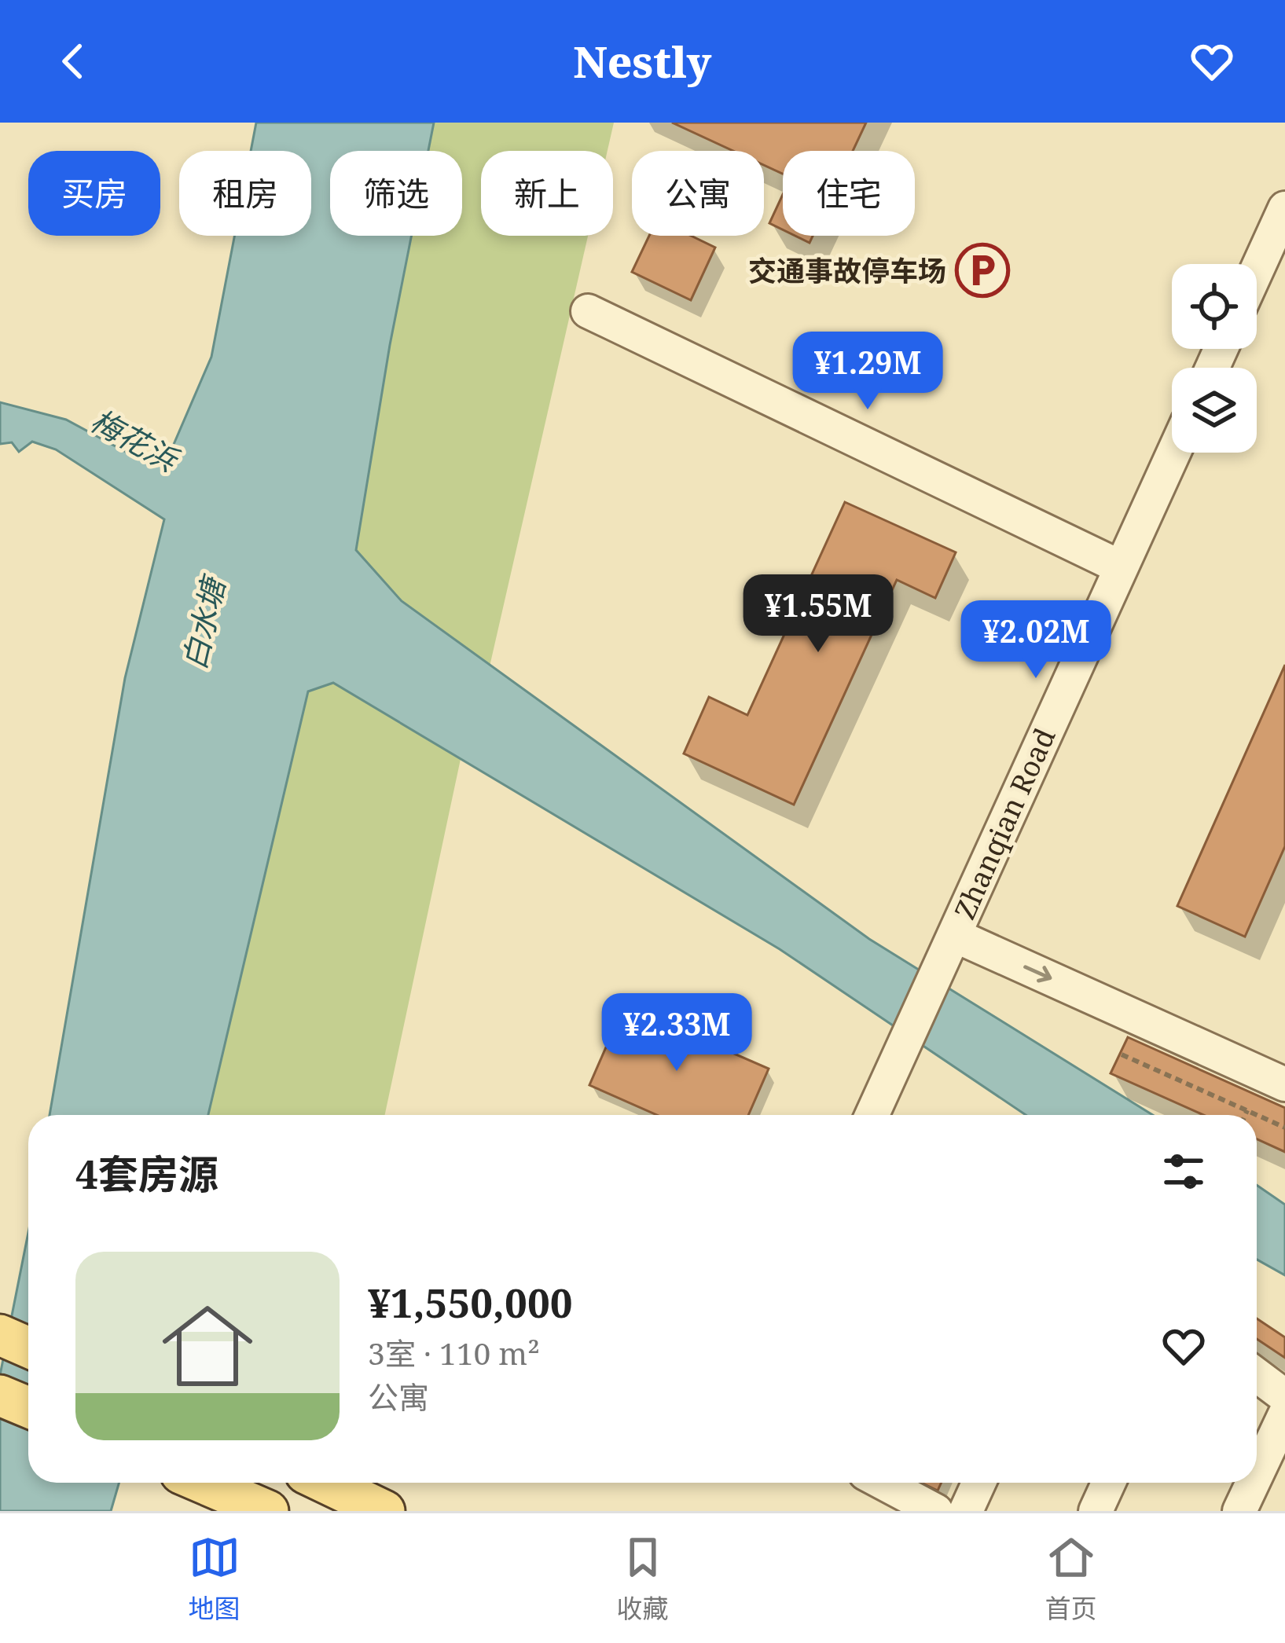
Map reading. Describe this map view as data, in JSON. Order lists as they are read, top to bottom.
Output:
{
  "streets": {
    "street": ["Zhanqian Road"]
  },
  "water": ["梅花浜", "白水塘"],
  "places": {
    "parking": ["交通事故停车场"]
  },
  "page": {
    "header": "Nestly",
    "chip": [
      "买房",
      "租房",
      "筛选",
      "新上",
      "公寓",
      "住宅"
    ],
    "price": [
      "¥1.29M",
      "¥1.55M",
      "¥2.02M",
      "¥2.33M"
    ],
    "heading": "4套房源",
    "list": [
      {
        "name": "¥1,550,000",
        "note": "3室 · 110 m² · 公寓"
      }
    ],
    "tabs": ["地图", "收藏", "首页"]
  }
}
